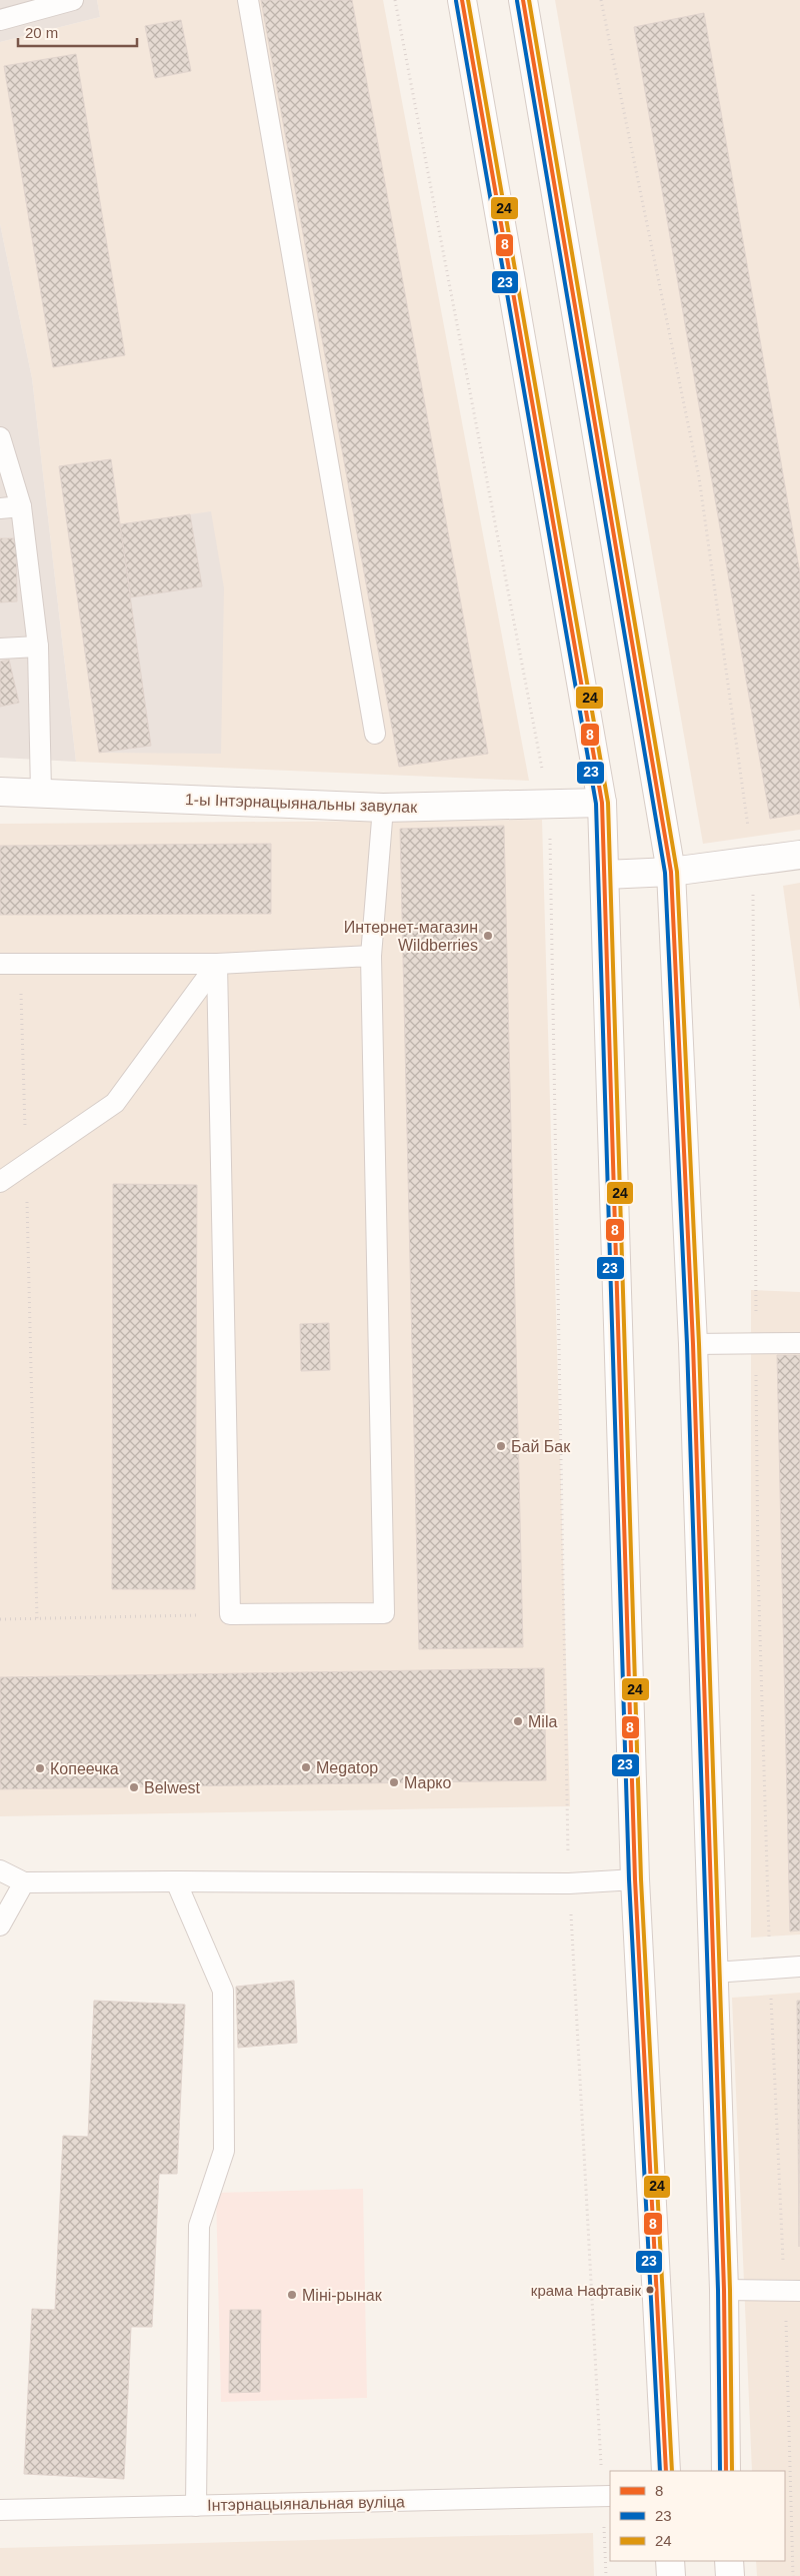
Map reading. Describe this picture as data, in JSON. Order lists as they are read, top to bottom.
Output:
{
  "streets": {
    "main road": ["1-ы Інтэрнацыянальны завулак"],
    "lane": ["Інтэрнацыянальная вуліца"]
  },
  "places": [
    "Интернет-магазин Wildberries",
    "Бай Бак",
    "Mila",
    "Megatop",
    "Копеечка",
    "Марко",
    "Belwest",
    "крама Нафтавік",
    "Міні-рынак"
  ],
  "lines": ["transit line 8", "transit line 24", "transit line 23"],
  "legend": ["8", "23", "24"],
  "scale_bar": "20 m"
}
